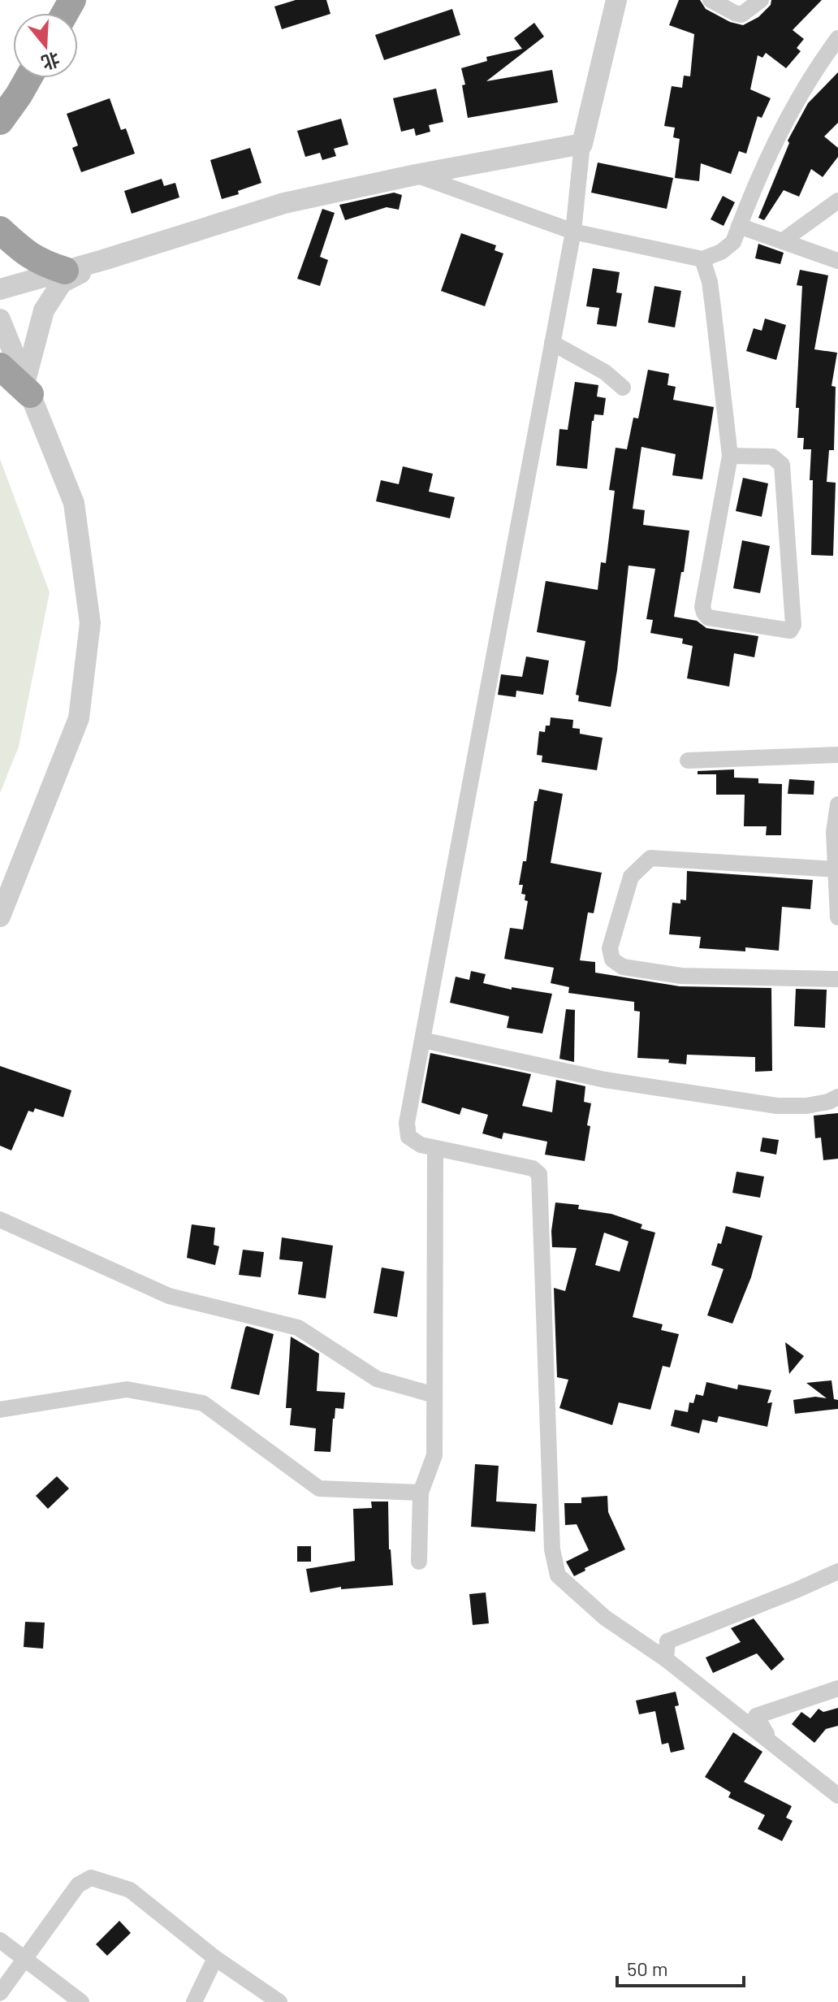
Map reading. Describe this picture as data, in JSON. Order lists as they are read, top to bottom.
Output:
{
  "scale_bar": "50 m",
  "north": "bottom"
}
